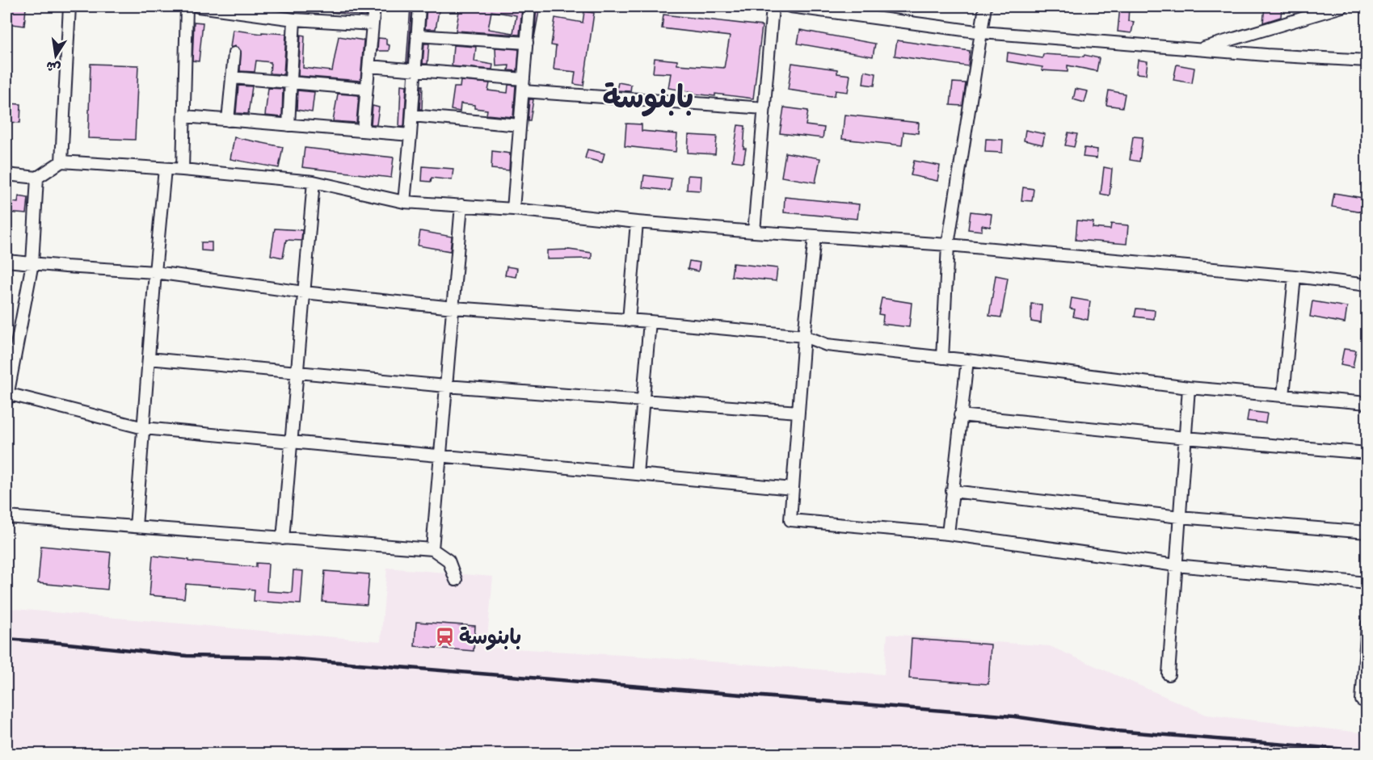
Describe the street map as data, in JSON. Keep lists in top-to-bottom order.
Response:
{
  "districts": ["بابنوسة"],
  "places": {
    "station": ["بابنوسة"]
  },
  "north": "bottom"
}
